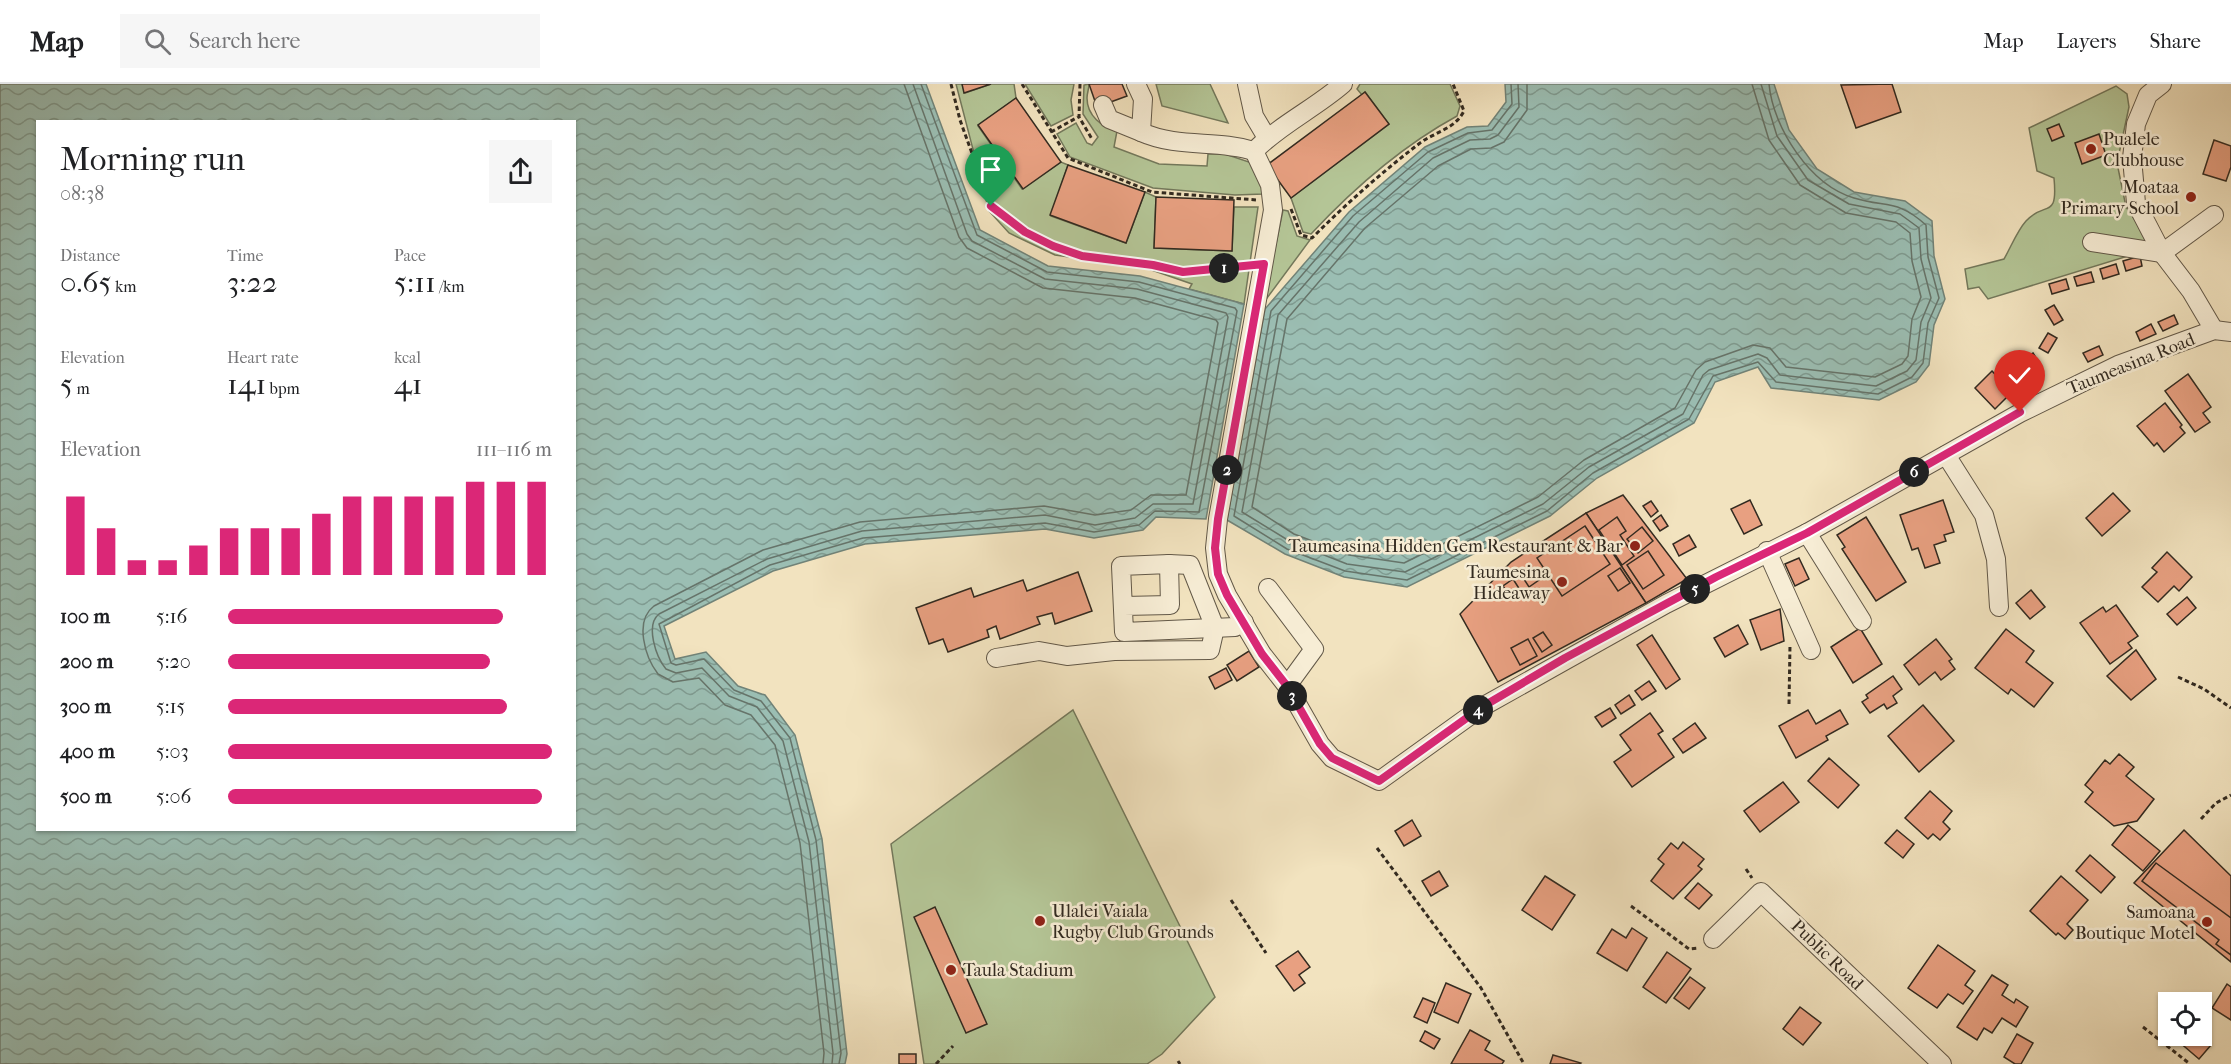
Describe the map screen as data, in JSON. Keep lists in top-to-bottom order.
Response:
{
  "streets": {
    "street": ["Taumeasina Road", "Public Road"]
  },
  "places": [
    "Pualele Clubhouse",
    "Moataa Primary School",
    "Taumeasina Hidden Gem Restaurant & Bar",
    "Taumesina Hideaway",
    "Ulalei Vaiala Rugby Club Grounds",
    "Samoana Boutique Motel",
    "Taula Stadium"
  ],
  "page": {
    "header": "Map",
    "search": "Search here",
    "nav": ["Map", "Layers", "Share"],
    "heading": ["Morning run", "08:38"],
    "stats": [
      ["Distance", "0.65 km"],
      ["Time", "3:22"],
      ["Pace", "5:11 /km"],
      ["Elevation", "5 m"],
      ["Heart rate", "141 bpm"],
      ["kcal", "41"]
    ],
    "pins": [
      "1",
      "2",
      "6",
      "5",
      "3",
      "4"
    ],
    "chart": ["Elevation", "111–116 m"],
    "list": [
      {
        "name": "100 m",
        "note": "5:16"
      },
      {
        "name": "200 m",
        "note": "5:20"
      },
      {
        "name": "300 m",
        "note": "5:15"
      },
      {
        "name": "400 m",
        "note": "5:03"
      },
      {
        "name": "500 m",
        "note": "5:06"
      }
    ]
  }
}
